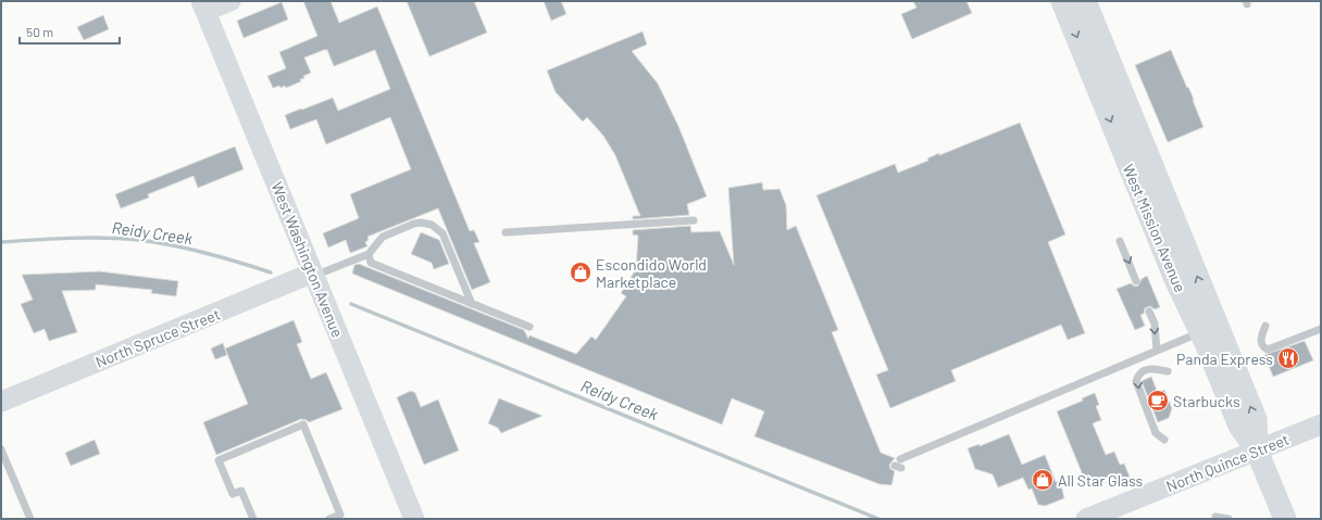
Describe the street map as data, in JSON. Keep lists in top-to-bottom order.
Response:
{
  "streets": {
    "main road": [
      "West Mission Avenue",
      "West Washington Avenue",
      "North Spruce Street",
      "North Quince Street"
    ]
  },
  "crossings": [
    ["West Mission Avenue", "North Quince Street"],
    ["West Washington Avenue", "North Spruce Street"]
  ],
  "water": ["Reidy Creek"],
  "places": {
    "shop": ["Escondido World Marketplace", "All Star Glass"],
    "restaurant": ["Panda Express"],
    "cafe": ["Starbucks"]
  },
  "scale_bar": "50 m"
}
